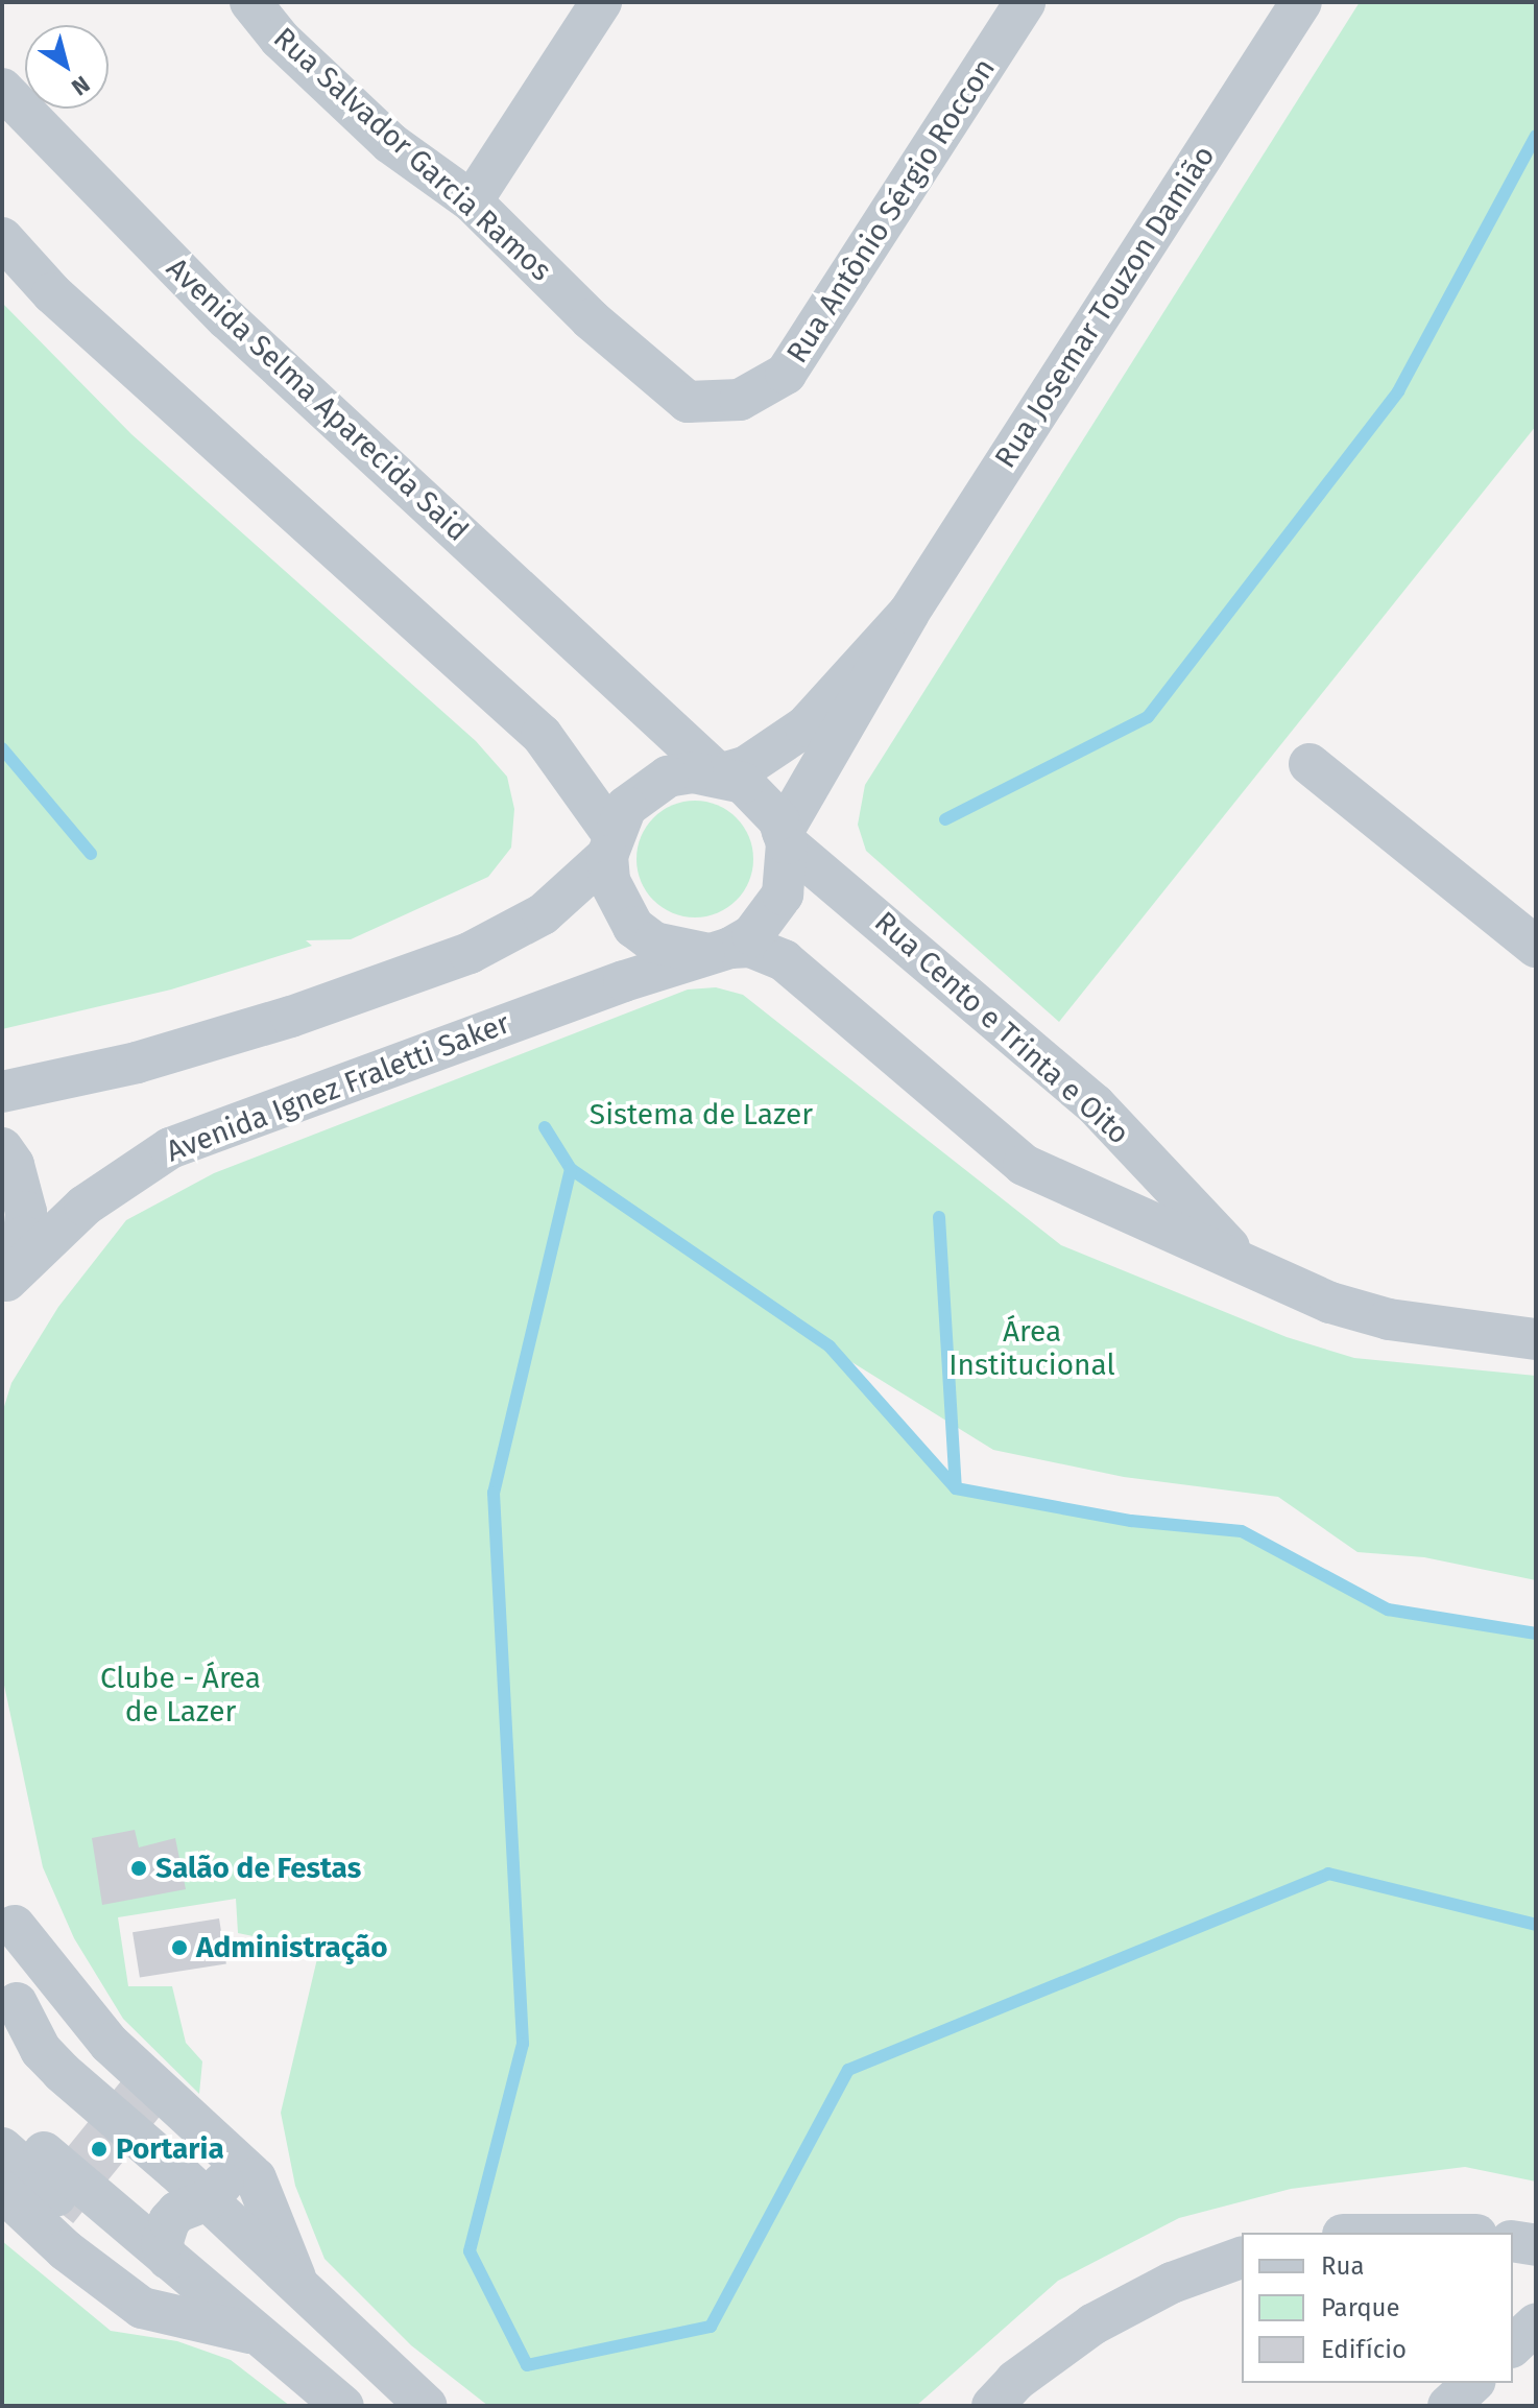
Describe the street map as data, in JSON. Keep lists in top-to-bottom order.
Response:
{
  "streets": {
    "street": [
      "Rua Salvador Garcia Ramos",
      "Rua Antônio Sérgio Roccon",
      "Rua Josemar Touzon Damião",
      "Avenida Selma Aparecida Said",
      "Rua Cento e Trinta e Oito",
      "Avenida Ignez Fraletti Saker"
    ]
  },
  "crossings": [
    ["Rua Salvador Garcia Ramos", "Rua Antônio Sérgio Roccon"],
    ["Rua Josemar Touzon Damião", "Avenida Selma Aparecida Said"],
    ["Rua Josemar Touzon Damião", "Rua Cento e Trinta e Oito"],
    ["Rua Josemar Touzon Damião", "Avenida Ignez Fraletti Saker"],
    ["Avenida Selma Aparecida Said", "Rua Cento e Trinta e Oito"],
    ["Avenida Selma Aparecida Said", "Avenida Ignez Fraletti Saker"],
    ["Rua Cento e Trinta e Oito", "Avenida Ignez Fraletti Saker"]
  ],
  "parks": ["Sistema de Lazer", "Área Institucional", "Clube - Área de Lazer"],
  "places": ["Salão de Festas", "Administração", "Portaria"],
  "legend": ["Rua", "Parque", "Edifício"],
  "north": "bottom right"
}
